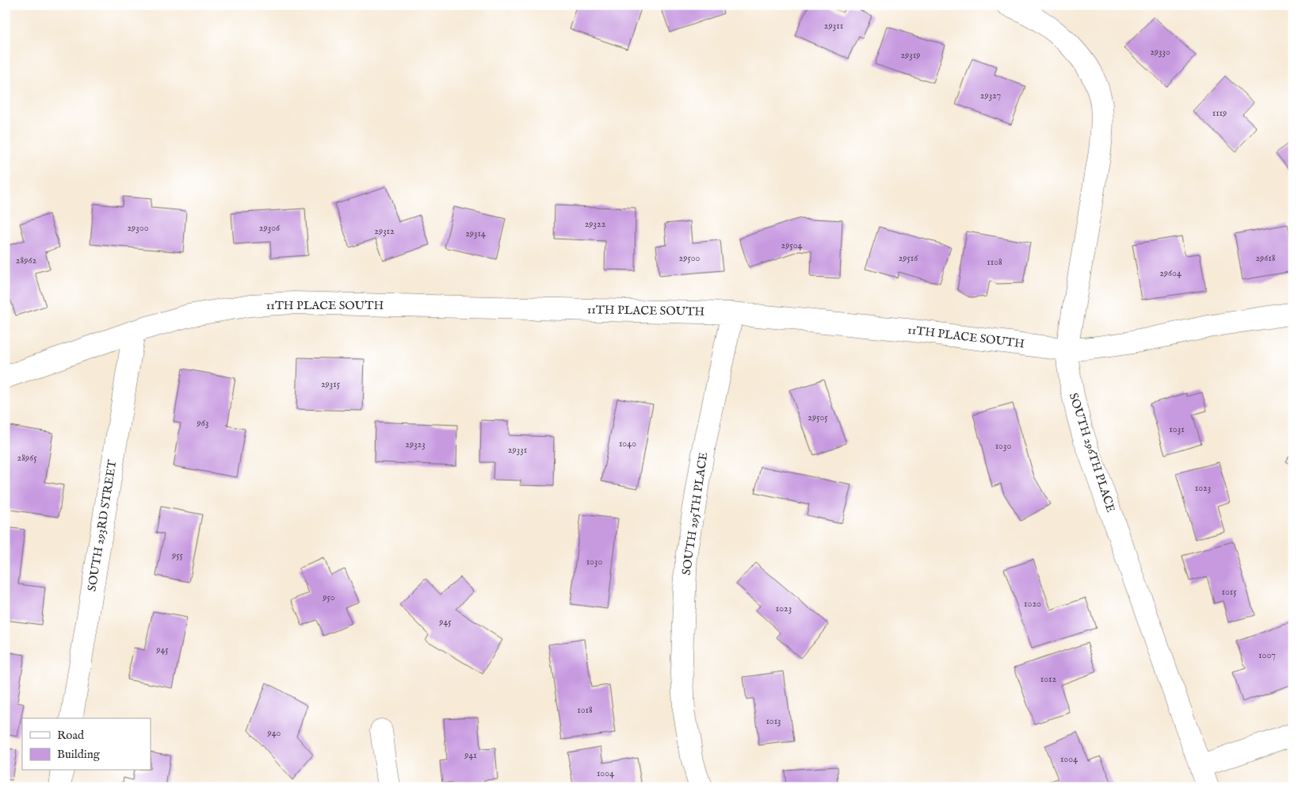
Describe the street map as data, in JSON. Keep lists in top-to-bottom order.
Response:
{
  "streets": {
    "street": [
      "11TH PLACE SOUTH",
      "SOUTH 296TH PLACE",
      "SOUTH 295TH PLACE",
      "SOUTH 293RD STREET"
    ]
  },
  "crossings": [
    ["11TH PLACE SOUTH", "SOUTH 296TH PLACE"],
    ["11TH PLACE SOUTH", "SOUTH 295TH PLACE"],
    ["11TH PLACE SOUTH", "SOUTH 293RD STREET"]
  ],
  "house_numbers": [
    "29311",
    "29330",
    "29319",
    "29327",
    "1119",
    "29322",
    "29300",
    "29306",
    "29312",
    "29314",
    "29504",
    "29500",
    "29516",
    "29618",
    "28962",
    "1108",
    "29604",
    "29315",
    "29505",
    "963",
    "1031",
    "1040",
    "29323",
    "1030",
    "29331",
    "28965",
    "1023",
    "955",
    "1030",
    "1015",
    "950",
    "1020",
    "1023",
    "945",
    "945",
    "1007",
    "1012",
    "1018",
    "1013",
    "940",
    "941",
    "1004",
    "1004"
  ],
  "legend": ["Road", "Building"]
}
